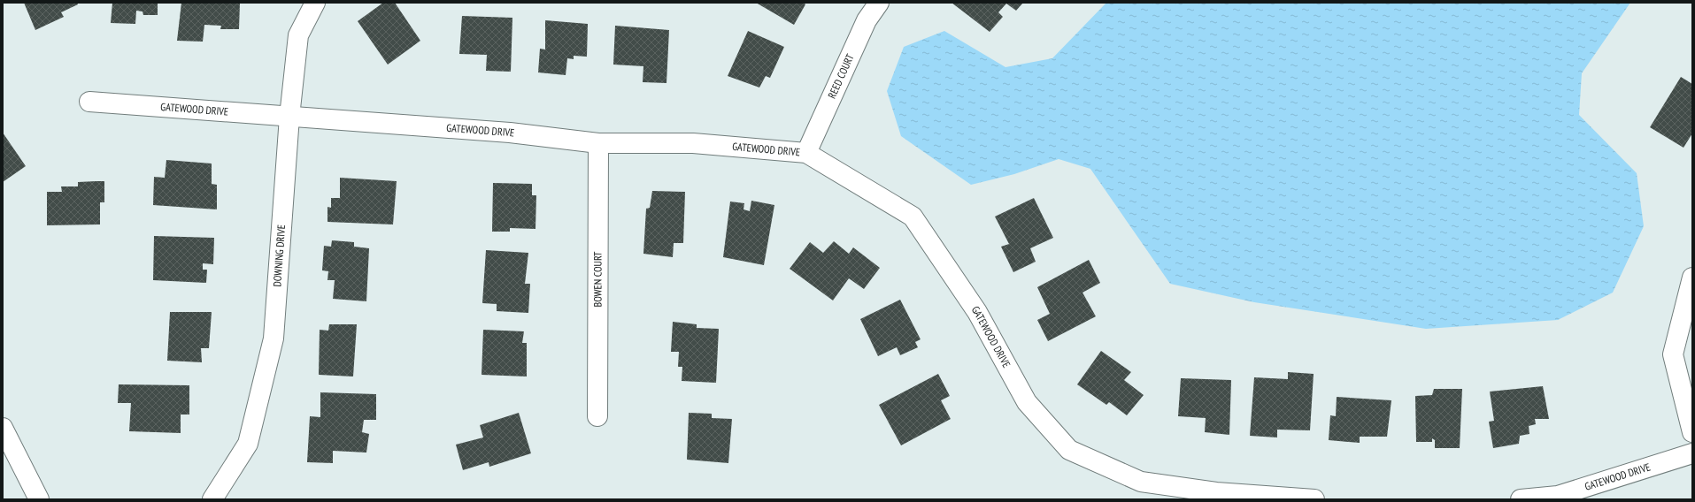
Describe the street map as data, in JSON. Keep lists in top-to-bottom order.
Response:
{
  "streets": {
    "street": [
      "REED COURT",
      "GATEWOOD DRIVE",
      "DOWNING DRIVE",
      "BOWEN COURT"
    ]
  },
  "crossings": [
    ["REED COURT", "GATEWOOD DRIVE"],
    ["GATEWOOD DRIVE", "DOWNING DRIVE"],
    ["GATEWOOD DRIVE", "BOWEN COURT"]
  ]
}
